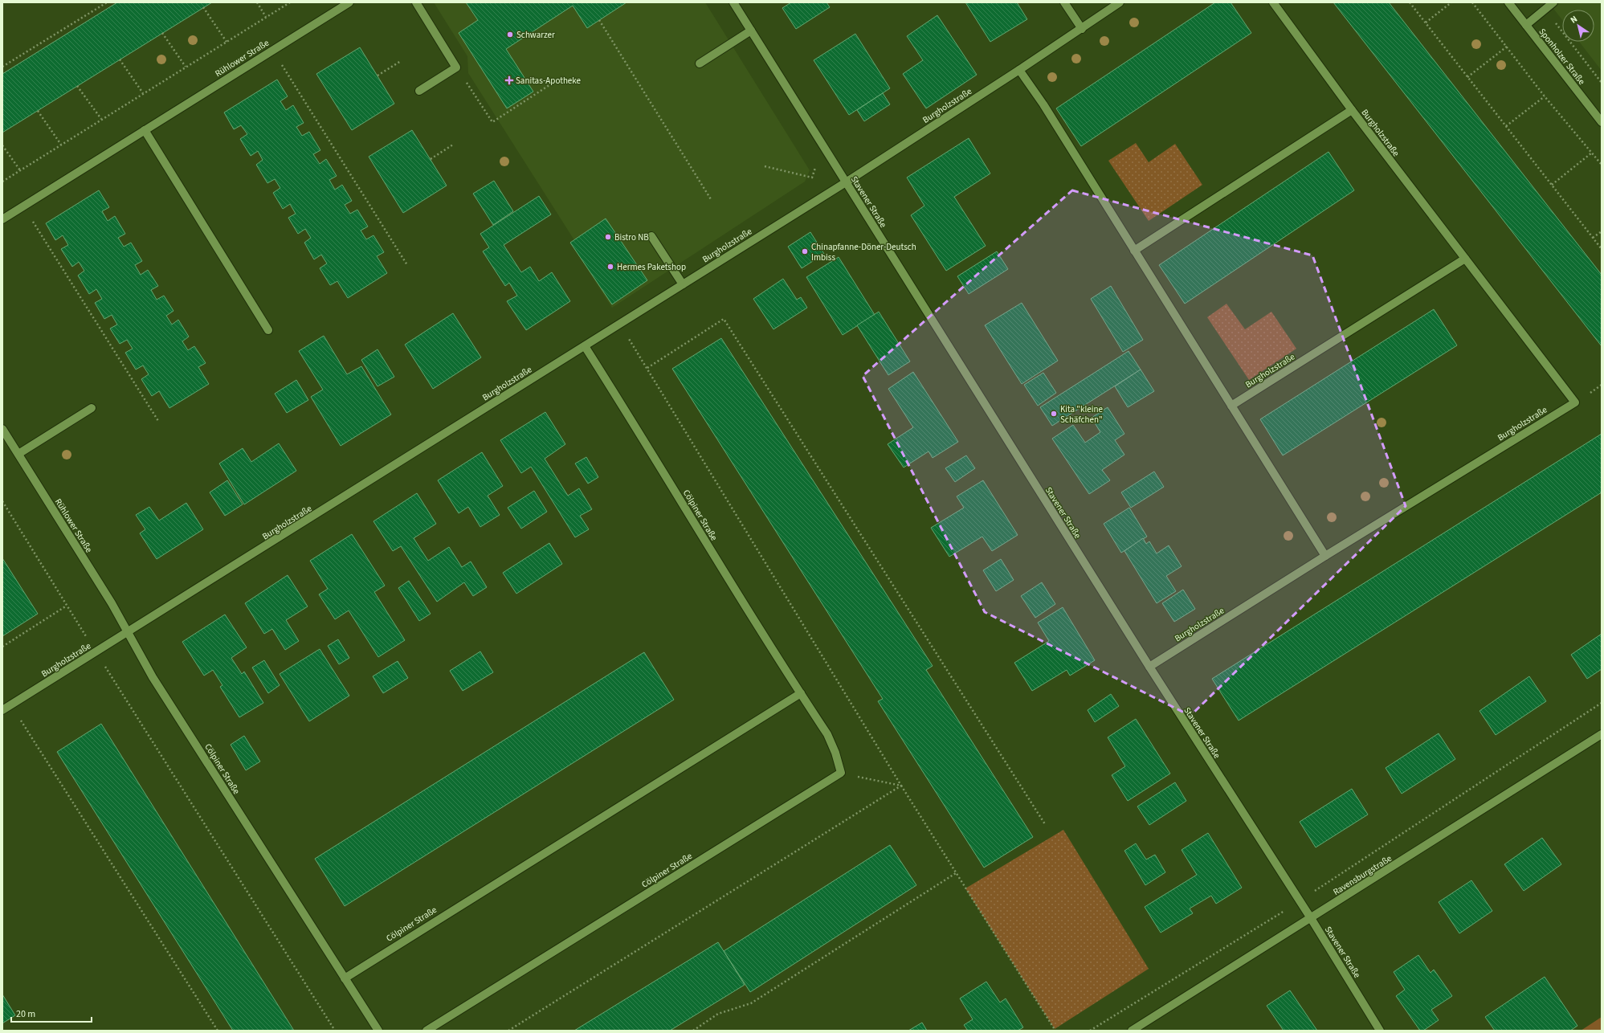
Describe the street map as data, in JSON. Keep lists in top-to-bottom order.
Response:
{
  "streets": {
    "street": [
      "Sponholzer Straße",
      "Rühlower Straße",
      "Burgholzstraße",
      "Stavener Straße",
      "Cölpiner Straße",
      "Ravensburgstraße"
    ]
  },
  "crossings": [
    ["Rühlower Straße", "Burgholzstraße"],
    ["Rühlower Straße", "Cölpiner Straße"],
    ["Burgholzstraße", "Stavener Straße"],
    ["Burgholzstraße", "Cölpiner Straße"],
    ["Stavener Straße", "Ravensburgstraße"]
  ],
  "places": {
    "other": [
      "Schwarzer",
      "Bistro NB",
      "Chinapfanne-Döner-Deutsch Imbiss",
      "Hermes Paketshop",
      "Kita \"kleine Schäfchen\""
    ],
    "health": ["Sanitas-Apotheke"]
  },
  "scale_bar": "20 m",
  "north": "top left"
}
